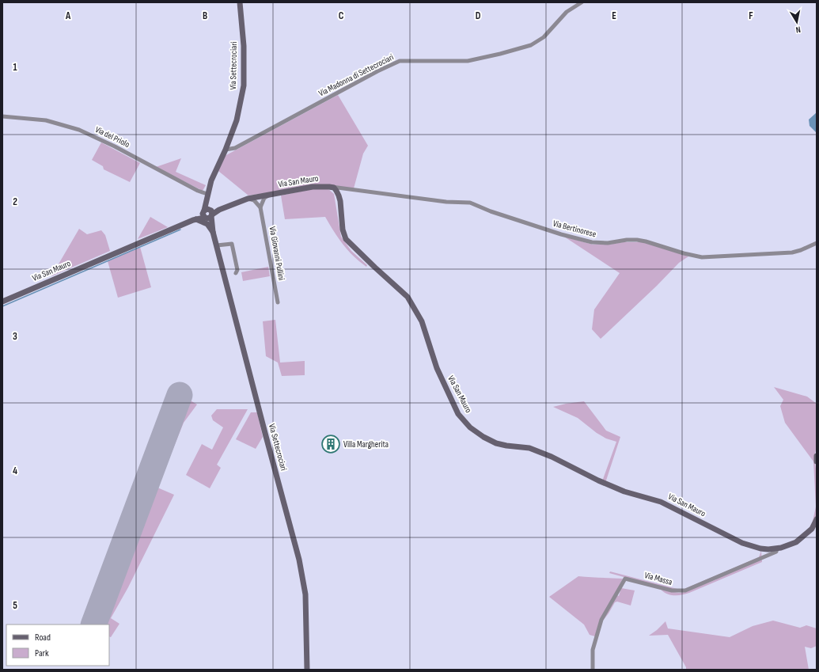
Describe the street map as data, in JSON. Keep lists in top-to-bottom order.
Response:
{
  "streets": {
    "main road": ["Via Settecrociari", "Via San Mauro"],
    "street": [
      "Via Madonna di Settecrociari",
      "Via del Priolo",
      "Via Bertinorese",
      "Via Giovanni Pullini",
      "Via Massa"
    ]
  },
  "crossings": [
    ["Via Settecrociari", "Via Madonna di Settecrociari"],
    ["Via Settecrociari", "Via del Priolo"],
    ["Via Settecrociari", "Via San Mauro"],
    ["Via San Mauro", "Via Bertinorese"],
    ["Via San Mauro", "Via Giovanni Pullini"],
    ["Via San Mauro", "Via Massa"]
  ],
  "places": {
    "building": ["Villa Margherita"]
  },
  "legend": ["Road", "Park"],
  "north": "bottom",
  "grid": {
    "columns": [
      "A",
      "B",
      "C",
      "D",
      "E",
      "F"
    ],
    "rows": [
      "1",
      "2",
      "3",
      "4",
      "5"
    ]
  }
}
